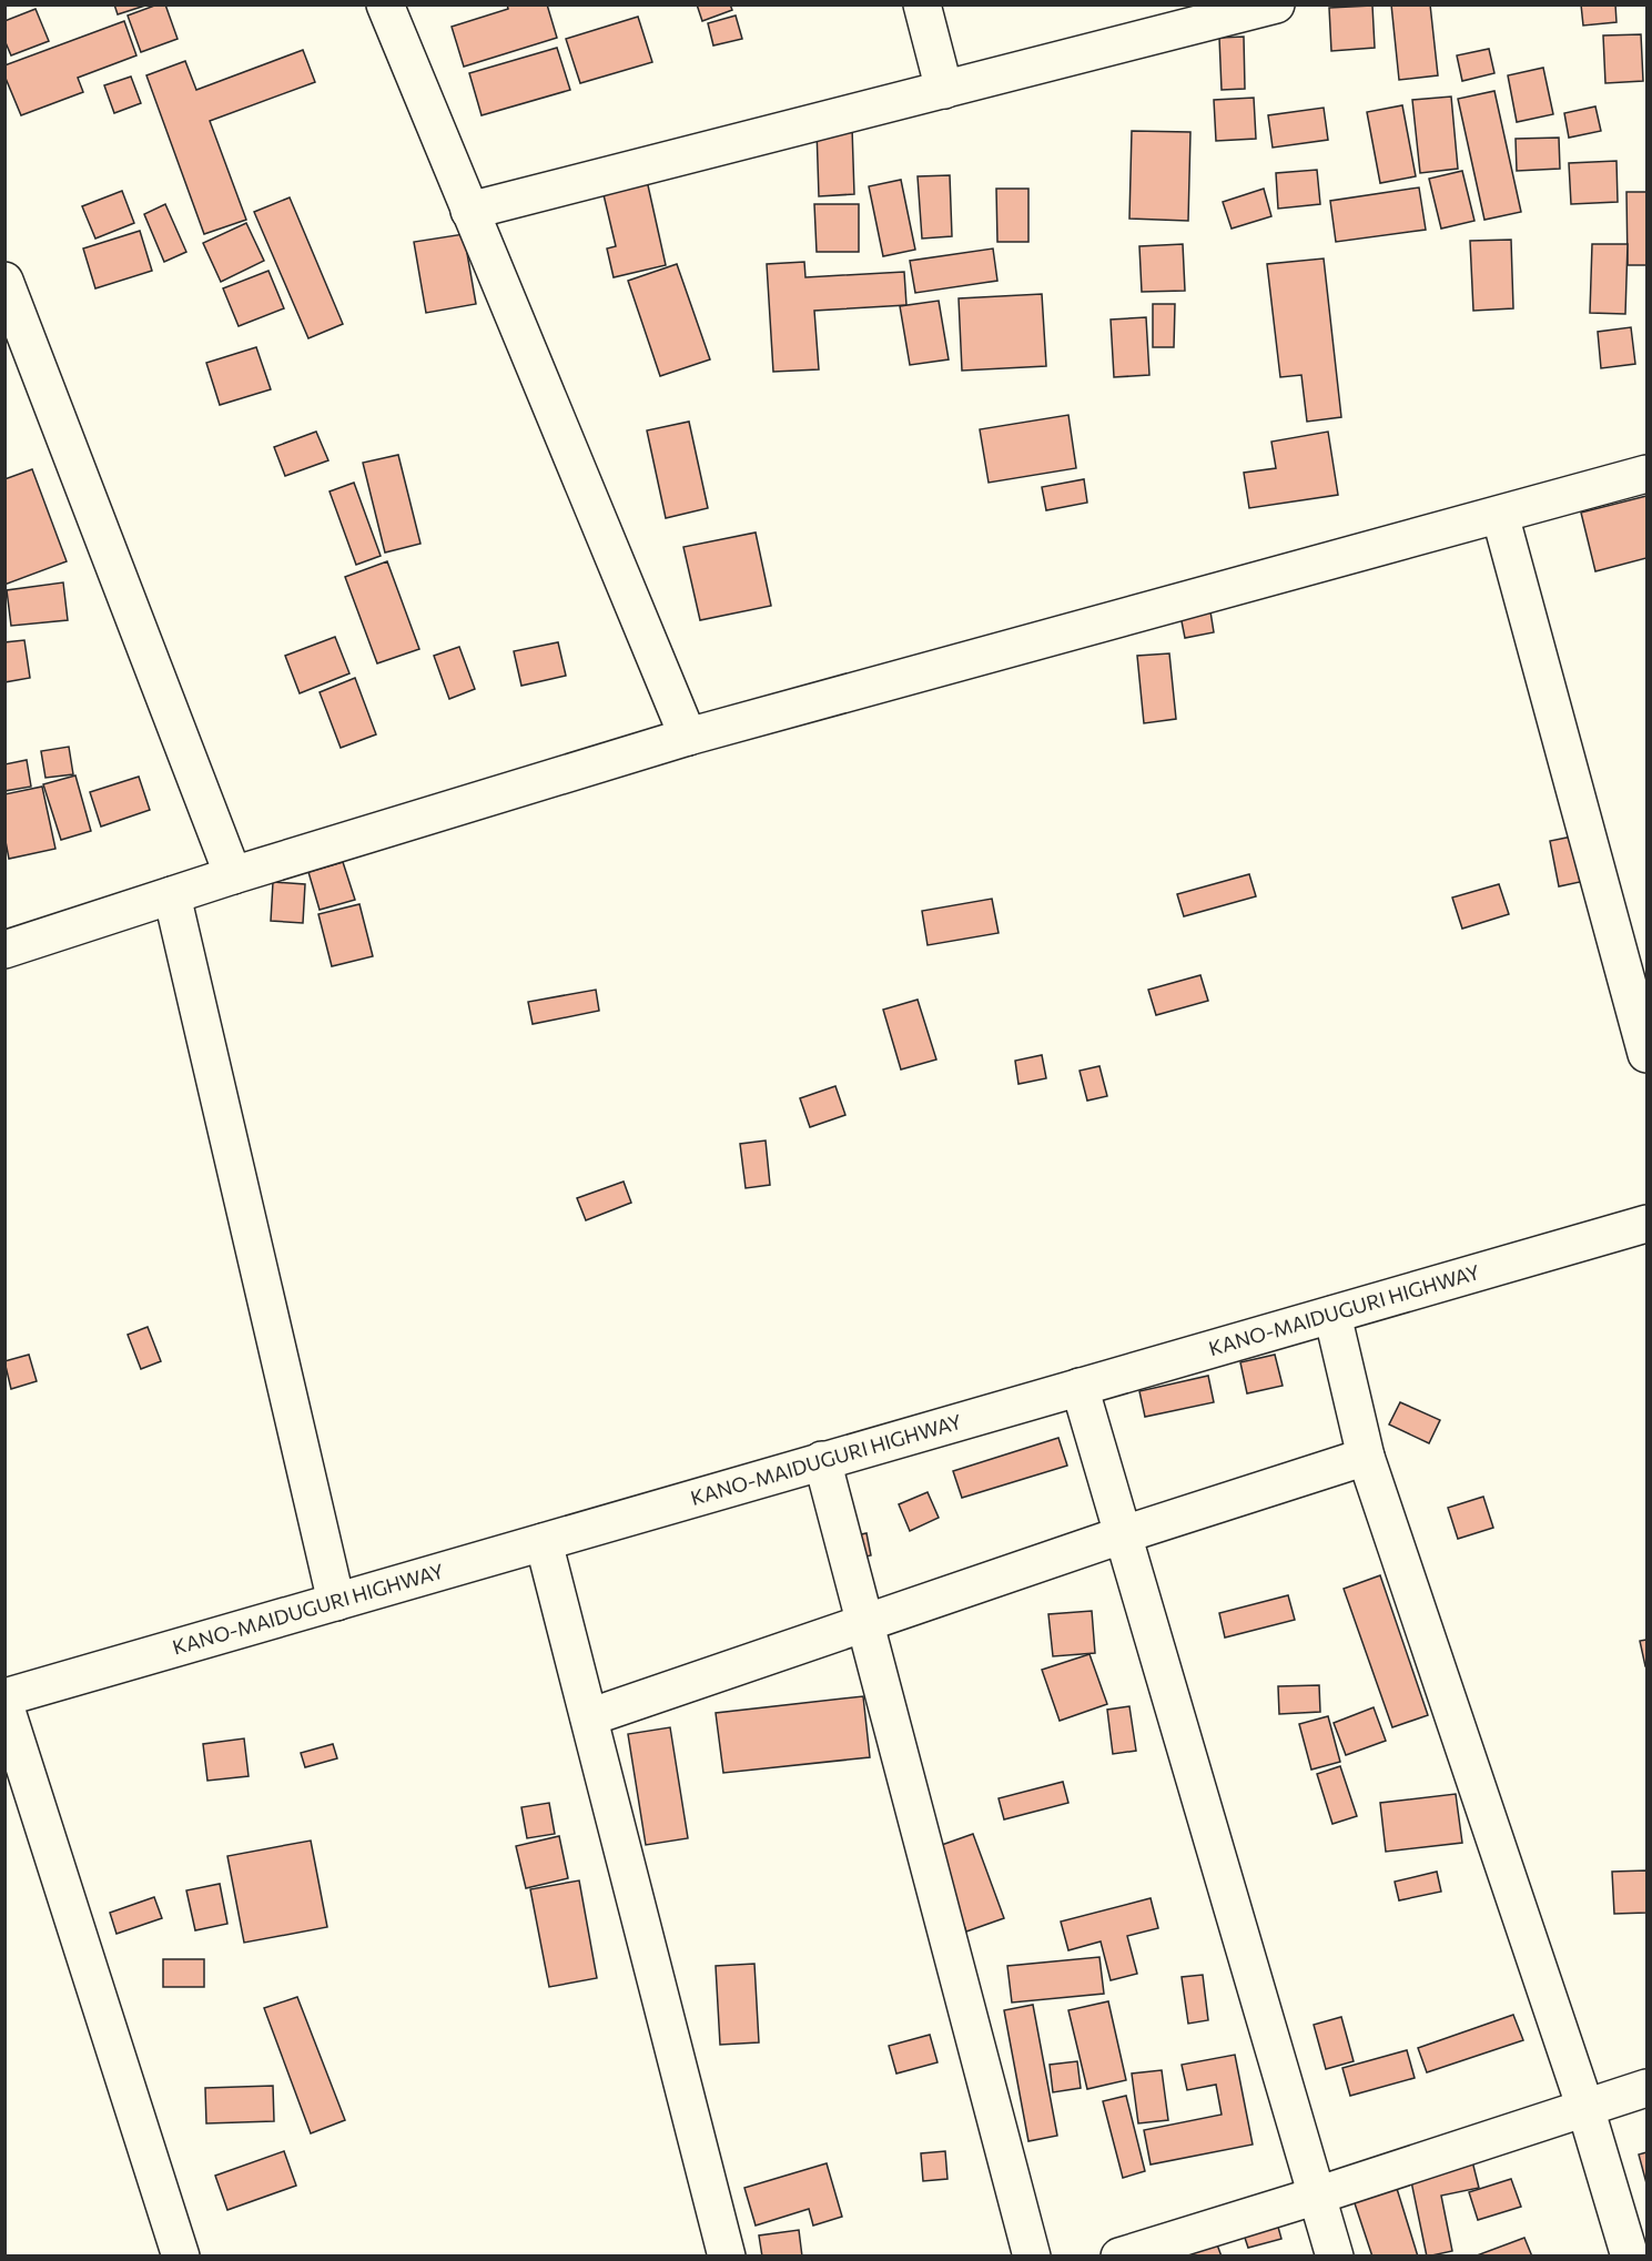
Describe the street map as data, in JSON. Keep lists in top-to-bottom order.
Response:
{
  "streets": {
    "main road": ["KANO-MAIDUGURI HIGHWAY"]
  }
}
